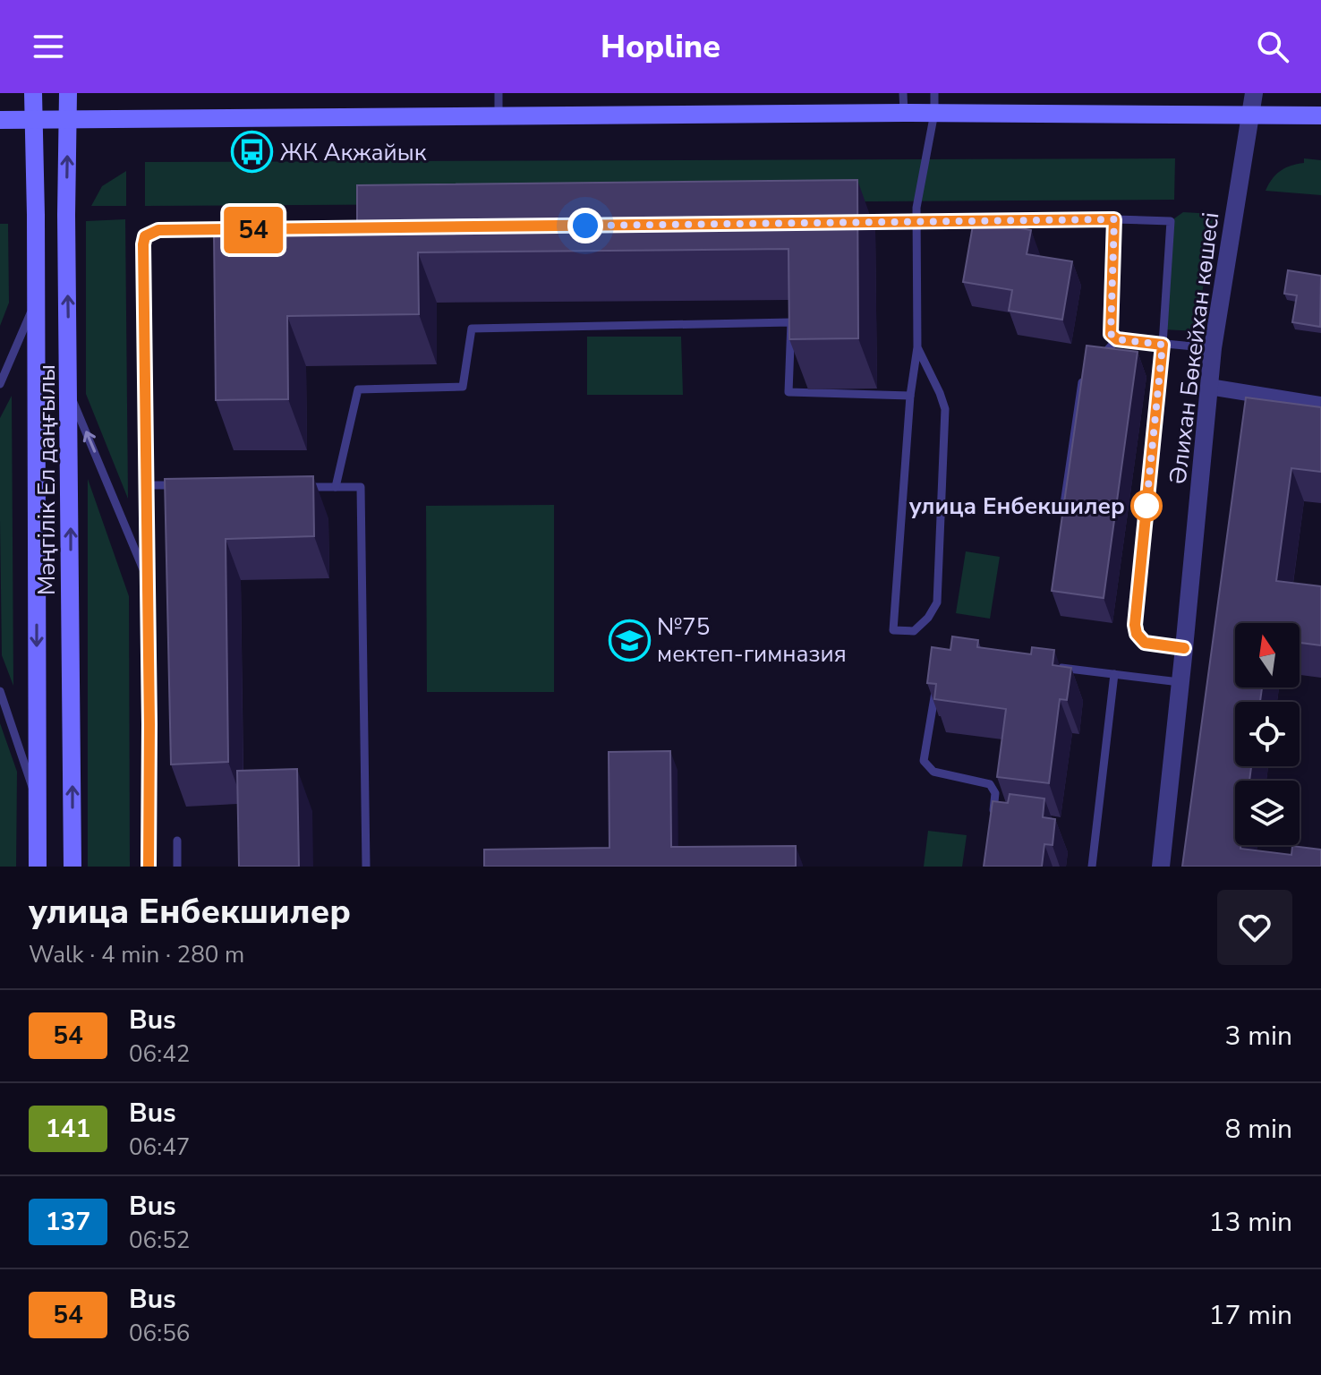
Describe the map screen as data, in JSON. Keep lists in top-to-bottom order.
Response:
{
  "streets": {
    "main road": ["Мәңгілік Ел даңғылы"],
    "street": ["Әлихан Бөкейхан көшесі"]
  },
  "places": {
    "bus stop": ["ЖК Акжайык"],
    "other": ["улица Енбекшилер"],
    "school or university": ["№75 мектеп-гимназия"]
  },
  "lines": ["bus line 54"],
  "north": "top",
  "page": {
    "header": "Hopline",
    "on_map": "54",
    "heading": ["улица Енбекшилер", "Walk · 4 min · 280 m"],
    "list": [
      {
        "mark": "54",
        "name": "Bus",
        "note": "06:42",
        "value": "3 min"
      },
      {
        "mark": "141",
        "name": "Bus",
        "note": "06:47",
        "value": "8 min"
      },
      {
        "mark": "137",
        "name": "Bus",
        "note": "06:52",
        "value": "13 min"
      },
      {
        "mark": "54",
        "name": "Bus",
        "note": "06:56",
        "value": "17 min"
      }
    ]
  }
}
